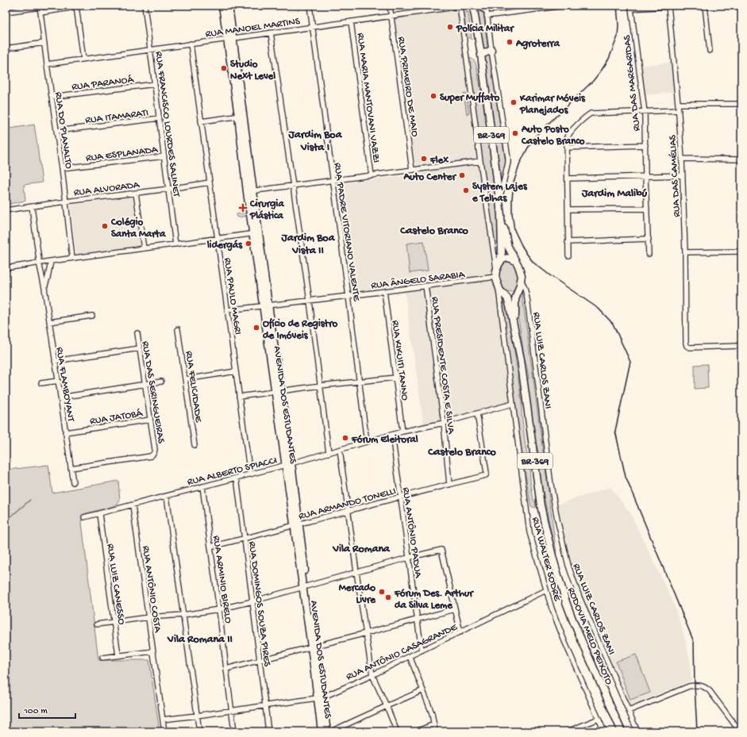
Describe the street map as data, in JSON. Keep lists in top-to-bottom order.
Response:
{
  "streets": {
    "main road": ["BR-369", "AVENIDA DOS ESTUDANTES", "RODOVIA MELO PEIXOTO"],
    "street": [
      "RUA MANOEL MARTINS",
      "RUA PARANOÁ",
      "RUA DAS MARGARIDAS",
      "RUA PRIMEIRO DE MAIO",
      "RUA MARIA MANTOVANI VAZZI",
      "RUA ITAMARATI",
      "RUA FRANCISCO LOURDES SALINET",
      "RUA DO PLANALTO",
      "RUA ESPLANADA",
      "RUA DAS CAMÉLIAS",
      "RUA ALVORADA",
      "RUA PADRE VITORIANO VALENTE",
      "RUA ÂNGELO SARABIA",
      "RUA PAULO MAGRI",
      "RUA KIKUITI TANNO",
      "RUA LUIZ CARLOS ZANI",
      "RUA PRESIDENTE COSTA E SILVA",
      "RUA FLAMBOYANT",
      "RUA FELICIDADE",
      "RUA DAS SERINGUEIRAS",
      "RUA JATOBÁ",
      "RUA ALBERTO SPIACCI",
      "RUA ARMANDO TONELLI",
      "RUA ANTÔNIO PADUA",
      "RUA WALTER SODRÉ",
      "RUA ARMINIO BIRELO",
      "RUA LUIZ CANESSO",
      "RUA ANTÔNIO COSTA",
      "RUA DOMINGOS SOUZA PIRES",
      "RUA ANTÔNIO CASAGRANDE"
    ]
  },
  "crossings": [
    ["RUA MANOEL MARTINS", "RUA PRIMEIRO DE MAIO"],
    ["RUA MANOEL MARTINS", "RUA MARIA MANTOVANI VAZZI"],
    ["RUA MANOEL MARTINS", "RUA FRANCISCO LOURDES SALINET"],
    ["RUA MANOEL MARTINS", "RUA DO PLANALTO"],
    ["RUA MANOEL MARTINS", "RUA PADRE VITORIANO VALENTE"],
    ["RUA MANOEL MARTINS", "RUA PAULO MAGRI"],
    ["RUA MANOEL MARTINS", "AVENIDA DOS ESTUDANTES"],
    ["RUA PARANOÁ", "RUA FRANCISCO LOURDES SALINET"],
    ["RUA PARANOÁ", "RUA DO PLANALTO"],
    ["RUA ITAMARATI", "RUA FRANCISCO LOURDES SALINET"],
    ["RUA ITAMARATI", "RUA DO PLANALTO"],
    ["RUA FRANCISCO LOURDES SALINET", "RUA ESPLANADA"],
    ["RUA FRANCISCO LOURDES SALINET", "RUA ALVORADA"],
    ["RUA DO PLANALTO", "RUA ESPLANADA"],
    ["RUA DO PLANALTO", "RUA ALVORADA"],
    ["BR-369", "RUA ÂNGELO SARABIA"],
    ["BR-369", "RUA LUIZ CARLOS ZANI"],
    ["BR-369", "RUA WALTER SODRÉ"],
    ["BR-369", "RODOVIA MELO PEIXOTO"],
    ["RUA ALVORADA", "RUA PAULO MAGRI"],
    ["RUA ALVORADA", "RUA FLAMBOYANT"],
    ["RUA PADRE VITORIANO VALENTE", "RUA ÂNGELO SARABIA"],
    ["RUA PADRE VITORIANO VALENTE", "RUA ALBERTO SPIACCI"],
    ["RUA ÂNGELO SARABIA", "RUA PAULO MAGRI"],
    ["RUA ÂNGELO SARABIA", "RUA KIKUITI TANNO"],
    ["RUA ÂNGELO SARABIA", "RUA LUIZ CARLOS ZANI"],
    ["RUA ÂNGELO SARABIA", "RUA PRESIDENTE COSTA E SILVA"],
    ["RUA ÂNGELO SARABIA", "AVENIDA DOS ESTUDANTES"],
    ["RUA ÂNGELO SARABIA", "RUA WALTER SODRÉ"],
    ["RUA ÂNGELO SARABIA", "RODOVIA MELO PEIXOTO"],
    ["RUA PAULO MAGRI", "RUA ALBERTO SPIACCI"],
    ["RUA KIKUITI TANNO", "RUA ALBERTO SPIACCI"],
    ["RUA LUIZ CARLOS ZANI", "RUA WALTER SODRÉ"],
    ["RUA LUIZ CARLOS ZANI", "RODOVIA MELO PEIXOTO"],
    ["RUA PRESIDENTE COSTA E SILVA", "RUA ALBERTO SPIACCI"],
    ["RUA PRESIDENTE COSTA E SILVA", "RUA ARMANDO TONELLI"],
    ["RUA FLAMBOYANT", "RUA DAS SERINGUEIRAS"],
    ["RUA FLAMBOYANT", "RUA JATOBÁ"],
    ["RUA DAS SERINGUEIRAS", "RUA JATOBÁ"],
    ["AVENIDA DOS ESTUDANTES", "RUA ALBERTO SPIACCI"],
    ["AVENIDA DOS ESTUDANTES", "RUA ARMANDO TONELLI"],
    ["AVENIDA DOS ESTUDANTES", "RUA ANTÔNIO CASAGRANDE"],
    ["RUA ALBERTO SPIACCI", "RUA ARMANDO TONELLI"],
    ["RUA ALBERTO SPIACCI", "RUA ANTÔNIO PADUA"],
    ["RUA ALBERTO SPIACCI", "RUA WALTER SODRÉ"],
    ["RUA ALBERTO SPIACCI", "RUA ARMINIO BIRELO"],
    ["RUA ALBERTO SPIACCI", "RUA LUIZ CANESSO"],
    ["RUA ALBERTO SPIACCI", "RUA ANTÔNIO COSTA"],
    ["RUA ALBERTO SPIACCI", "RUA DOMINGOS SOUZA PIRES"],
    ["RUA ARMANDO TONELLI", "RUA ANTÔNIO PADUA"],
    ["RUA ARMANDO TONELLI", "RUA ARMINIO BIRELO"],
    ["RUA ARMANDO TONELLI", "RUA DOMINGOS SOUZA PIRES"],
    ["RUA ANTÔNIO PADUA", "RUA ANTÔNIO CASAGRANDE"],
    ["RUA WALTER SODRÉ", "RODOVIA MELO PEIXOTO"],
    ["RUA WALTER SODRÉ", "RUA ANTÔNIO CASAGRANDE"],
    ["RUA ARMINIO BIRELO", "RUA ANTÔNIO CASAGRANDE"],
    ["RUA ANTÔNIO COSTA", "RUA ANTÔNIO CASAGRANDE"],
    ["RUA DOMINGOS SOUZA PIRES", "RUA ANTÔNIO CASAGRANDE"]
  ],
  "districts": [
    "Jardim Boa Vista I",
    "Jardim Malibú",
    "Castelo Branco",
    "Jardim Boa Vista II",
    "Castelo Branco",
    "Vila Romana",
    "Vila Romana II"
  ],
  "places": {
    "other": [
      "Polícia Militar",
      "Agroterra",
      "Studio Next Level",
      "Super Muffato",
      "Karimar Móveis Planejados",
      "Auto Posto Castelo Branco",
      "Flex",
      "Auto Center",
      "System Lajes e Telhas",
      "Colégio Santa Marta",
      "lidergás",
      "Ofício de Registro de Imóveis",
      "Fórum Eleitoral",
      "Mercado Livre",
      "Fórum Des. Arthur da Silva Leme"
    ],
    "health": ["Cirurgia Plástica"]
  },
  "scale_bar": "100 m"
}
